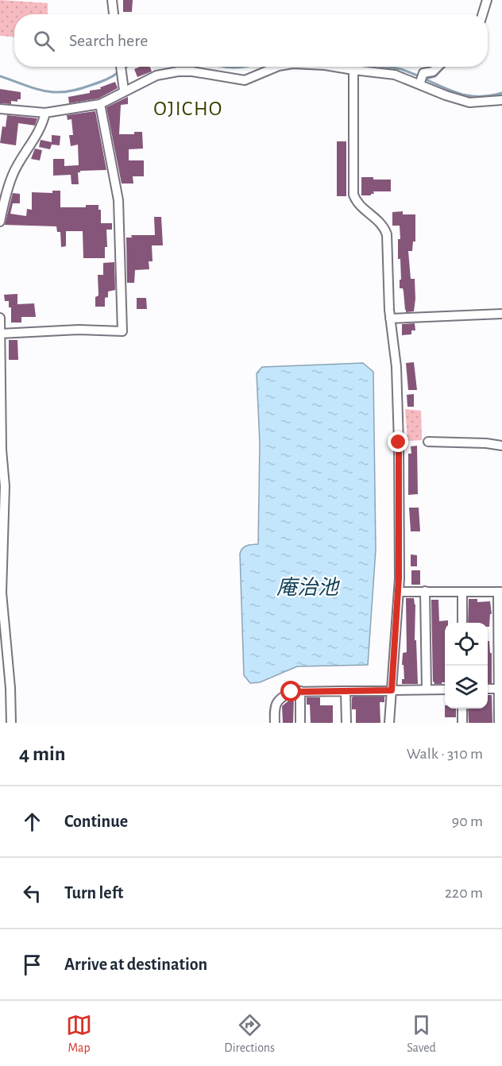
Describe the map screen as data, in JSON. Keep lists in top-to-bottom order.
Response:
{
  "districts": ["OJICHO"],
  "water": ["庵治池"],
  "page": {
    "search": "Search here",
    "heading": ["4 min", "Walk · 310 m"],
    "list": [
      ["Continue", "90 m"],
      ["Turn left", "220 m"],
      "Arrive at destination"
    ],
    "nav": ["Map", "Directions", "Saved"]
  }
}
